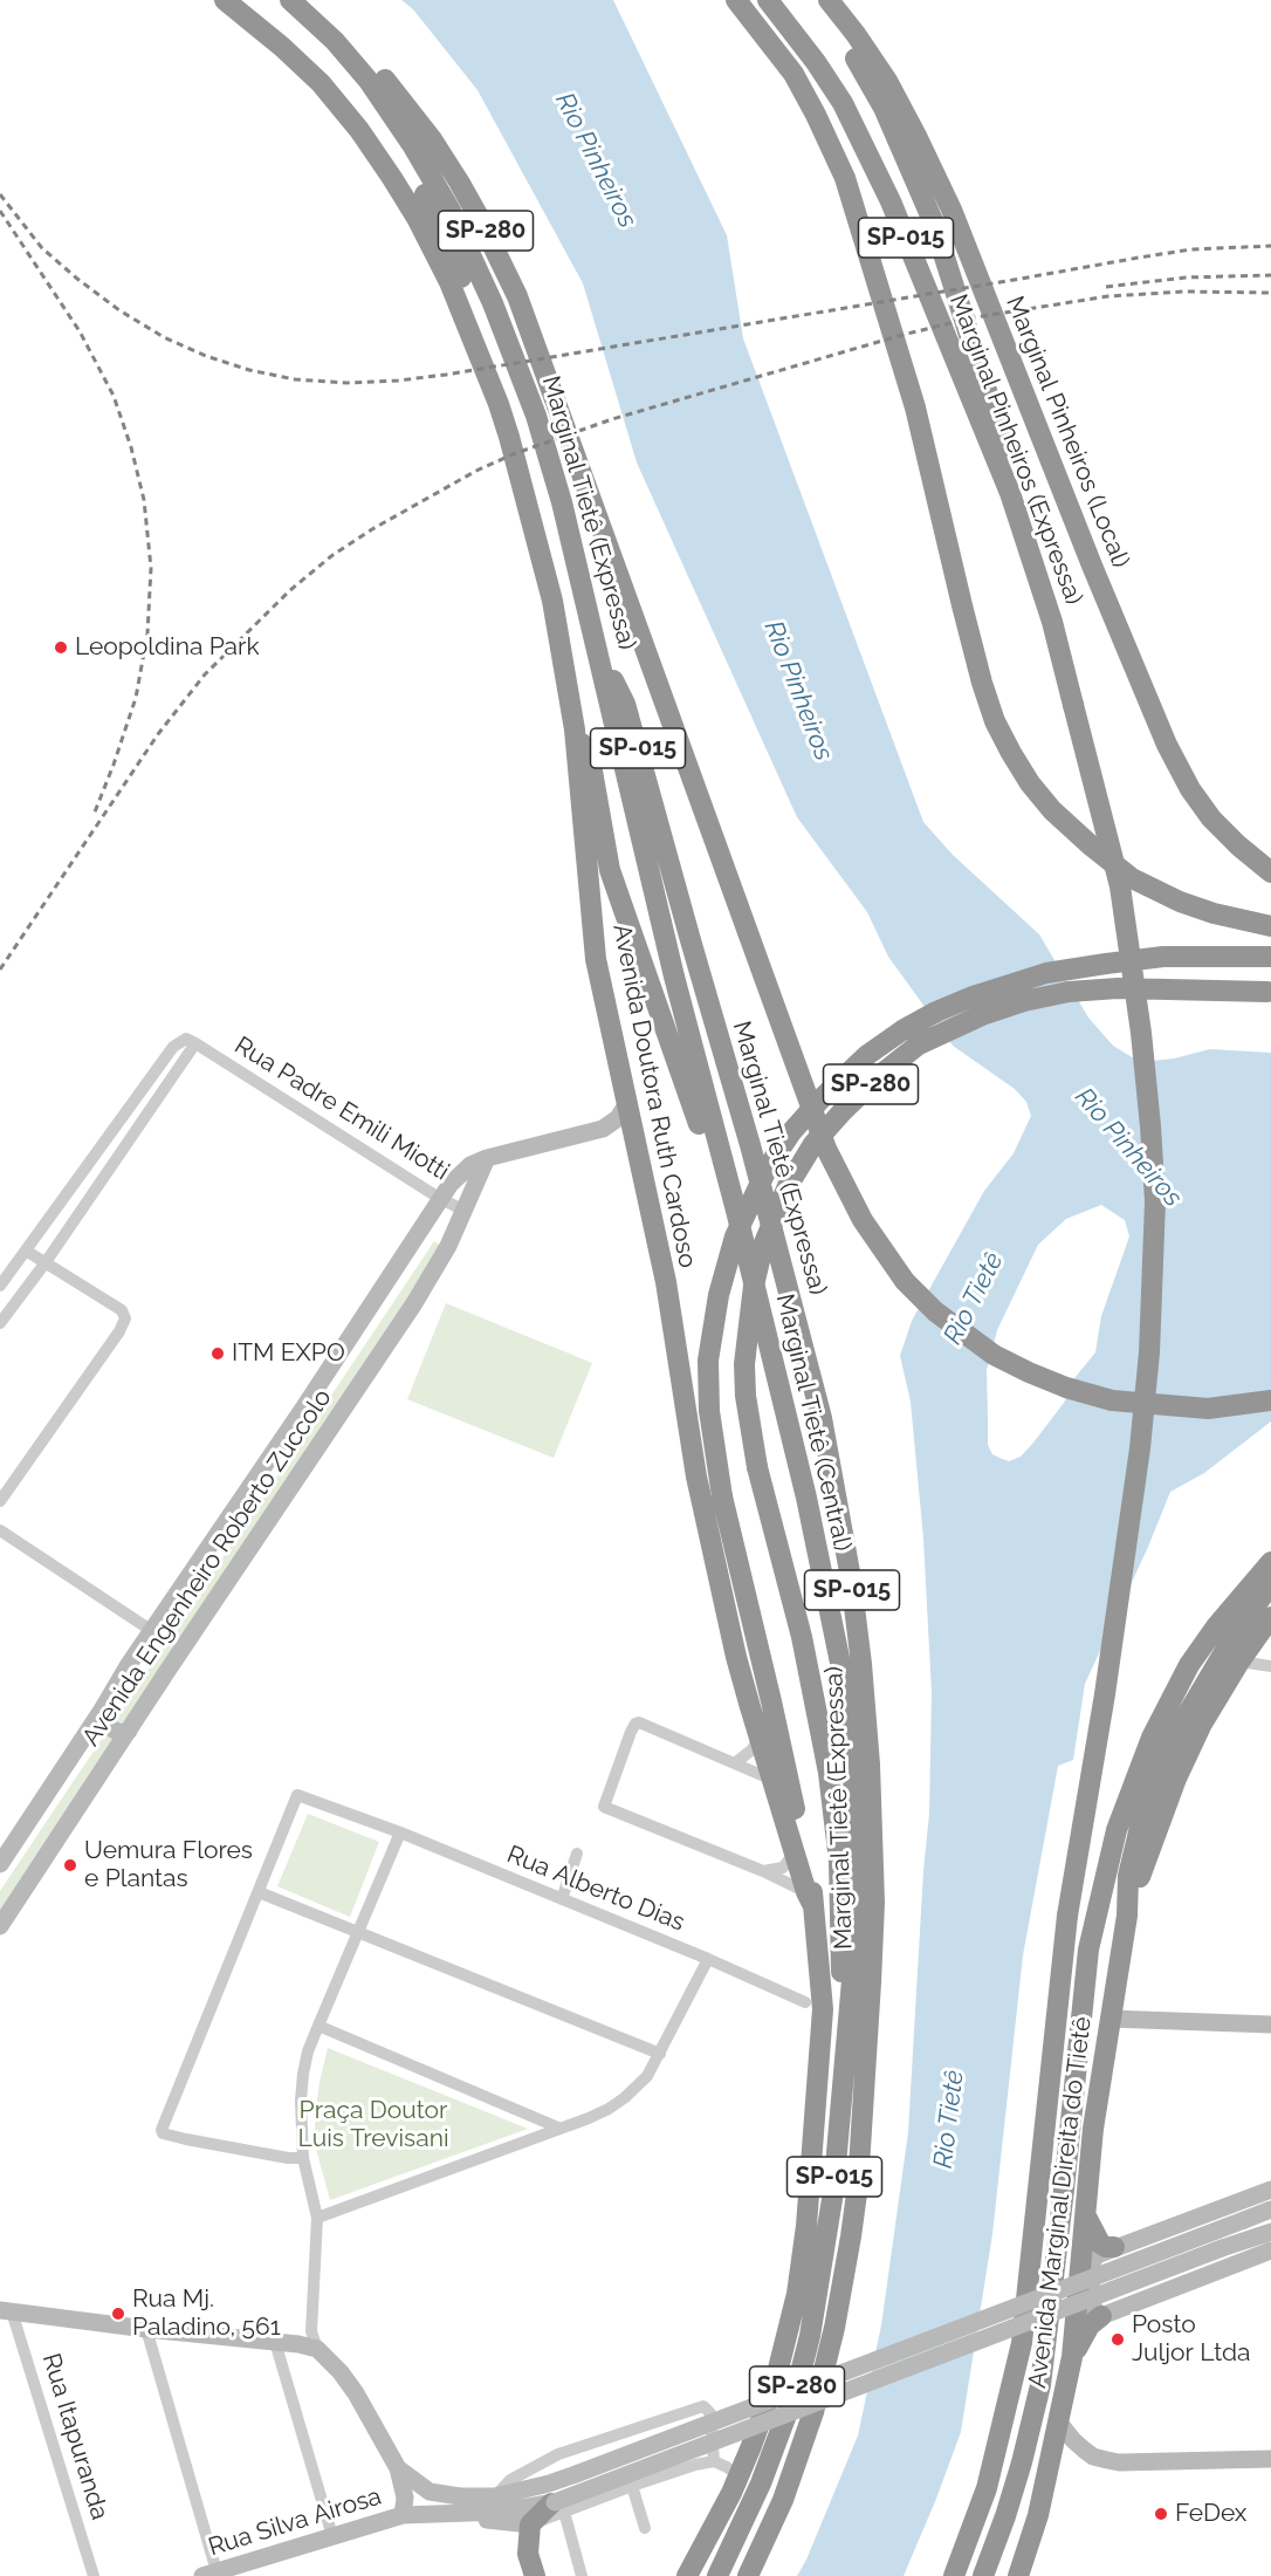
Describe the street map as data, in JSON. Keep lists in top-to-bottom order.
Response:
{
  "streets": {
    "highway": [
      "SP-280",
      "SP-015",
      "Marginal Pinheiros (Local)",
      "Marginal Pinheiros (Expressa)",
      "Marginal Tietê (Expressa)",
      "Avenida Doutora Ruth Cardoso",
      "Marginal Tietê (Central)",
      "Avenida Marginal Direita do Tietê"
    ],
    "street": [
      "Rua Padre Emili Miotti",
      "Avenida Engenheiro Roberto Zuccolo",
      "Rua Alberto Dias",
      "Rua Itapuranda",
      "Rua Silva Airosa"
    ]
  },
  "crossings": [
    ["SP-280", "SP-015"],
    ["SP-280", "Marginal Tietê (Expressa)"],
    ["SP-280", "Marginal Tietê (Central)"],
    ["SP-015", "Marginal Tietê (Expressa)"],
    ["SP-015", "Marginal Tietê (Central)"],
    ["Marginal Tietê (Expressa)", "Marginal Tietê (Central)"],
    ["Avenida Doutora Ruth Cardoso", "Avenida Engenheiro Roberto Zuccolo"],
    ["Rua Padre Emili Miotti", "Avenida Engenheiro Roberto Zuccolo"]
  ],
  "water": ["Rio Pinheiros", "Rio Tietê"],
  "parks": ["Praça Doutor Luis Trevisani"],
  "places": [
    "Leopoldina Park",
    "ITM EXPO",
    "Uemura Flores e Plantas",
    "Rua Mj. Paladino, 561",
    "Posto Juljor Ltda",
    "FeDex"
  ]
}
